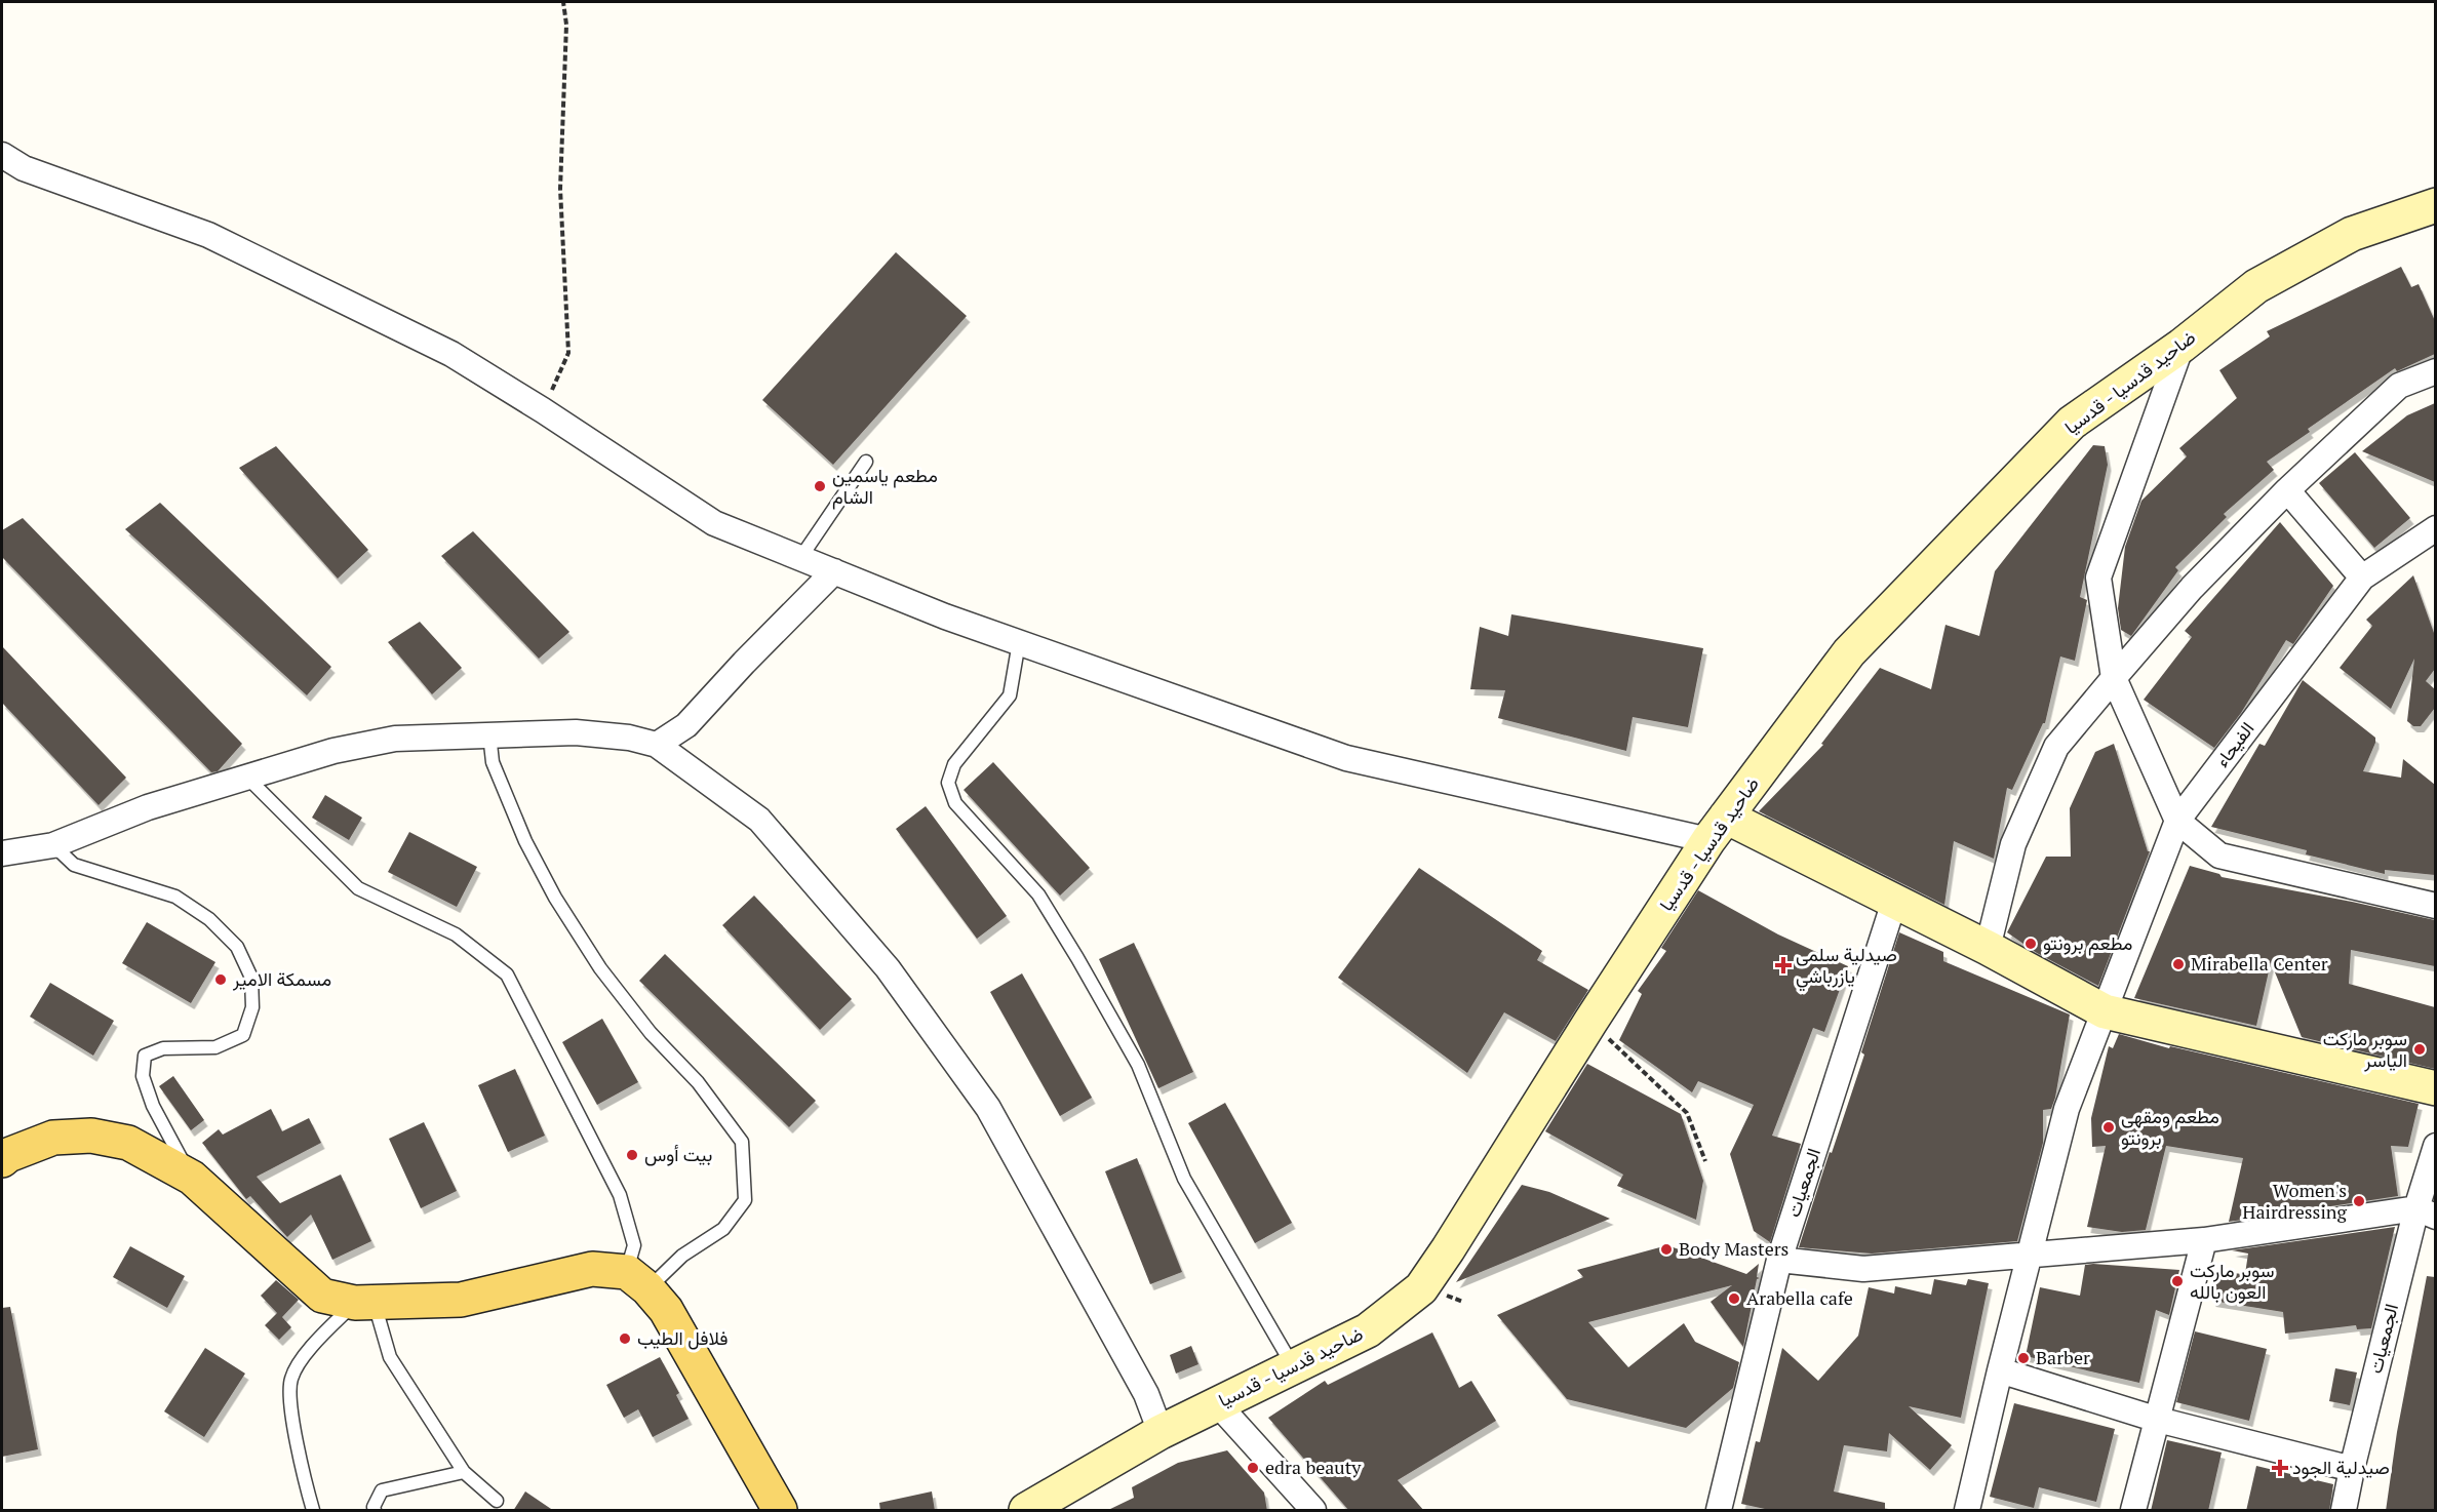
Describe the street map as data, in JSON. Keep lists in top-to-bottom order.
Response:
{
  "streets": {
    "main road": ["ضاحيد قدسيا - قدسيا"],
    "street": ["الفيحاء", "الجمعيات"]
  },
  "places": {
    "other": [
      "مطعم ياسمين الشام",
      "مطعم برونتو",
      "Mirabella Center",
      "مسمكة الامير",
      "سوبر ماركت الياسر",
      "مطعم ومقهى برونتو",
      "بيت أوس",
      "Women's Hairdressing",
      "Body Masters",
      "سوبر ماركت العون بالله",
      "Arabella cafe",
      "فلافل الطيب",
      "Barber",
      "edra beauty"
    ],
    "health": ["صيدلية سلمى يازرباشي", "صيدلية الجود"]
  }
}
